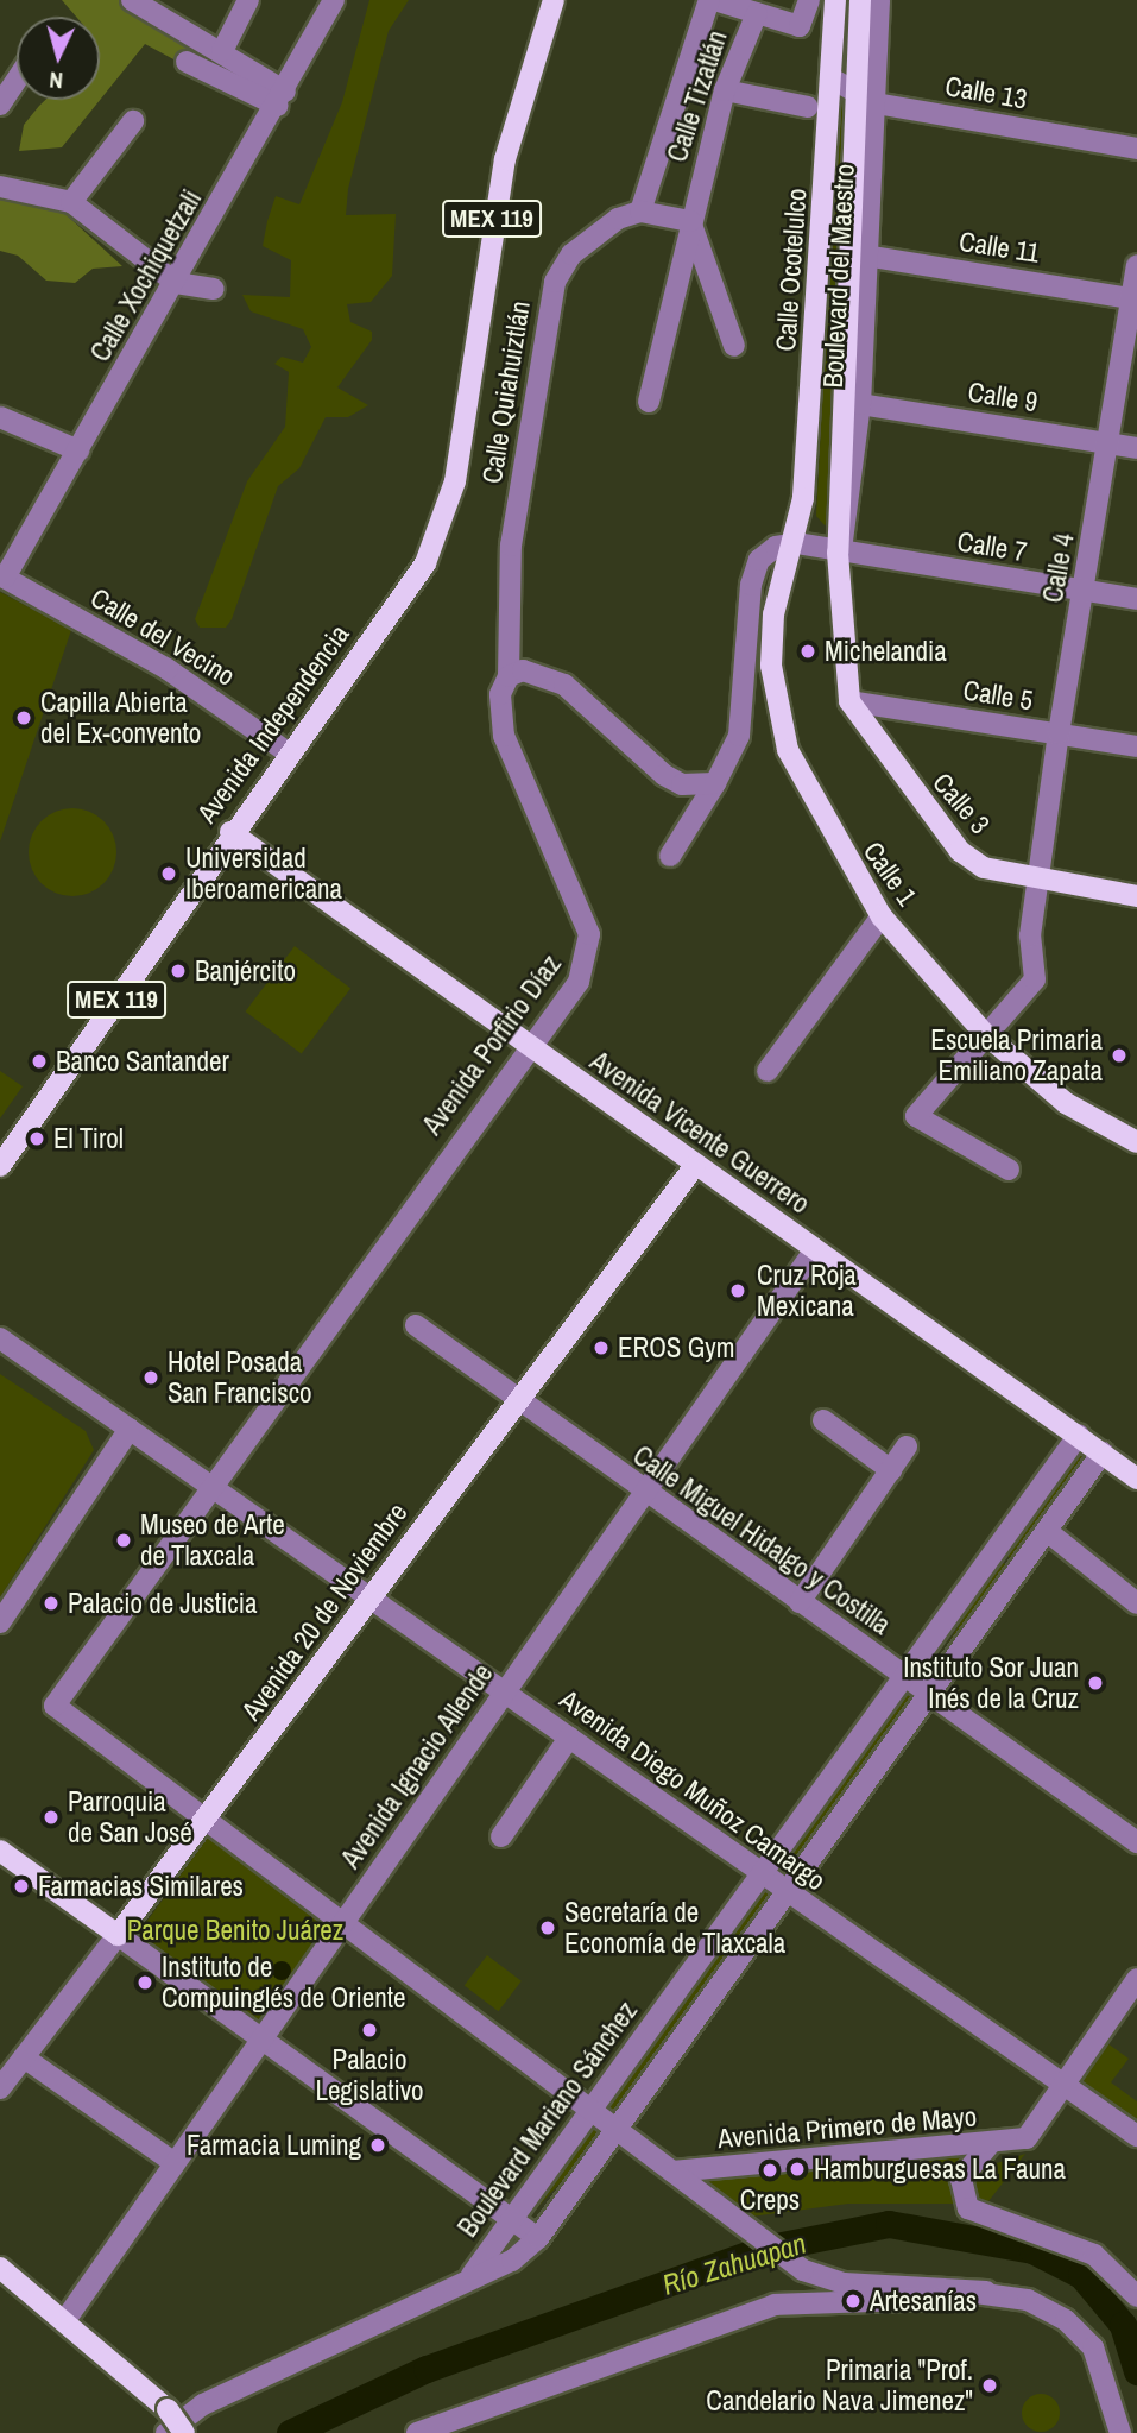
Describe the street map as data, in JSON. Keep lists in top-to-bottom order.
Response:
{
  "streets": {
    "main road": [
      "MEX 119",
      "Calle Ocotelulco",
      "Boulevard del Maestro",
      "Avenida Independencia",
      "Calle 3",
      "Calle 1",
      "Avenida Vicente Guerrero",
      "Avenida 20 de Noviembre"
    ],
    "street": [
      "Calle 13",
      "Calle Tizatlán",
      "Calle 11",
      "Calle Xochiquetzali",
      "Calle Quiahuiztlán",
      "Calle 9",
      "Calle 7",
      "Calle 4",
      "Calle del Vecino",
      "Calle 5",
      "Avenida Porfirio Díaz",
      "Calle Miguel Hidalgo y Costilla",
      "Avenida Ignacio Allende",
      "Avenida Diego Muñoz Camargo",
      "Boulevard Mariano Sánchez",
      "Avenida Primero de Mayo"
    ]
  },
  "crossings": [
    ["Calle 13", "Calle Ocotelulco"],
    ["Calle 13", "Boulevard del Maestro"],
    ["Calle 11", "Boulevard del Maestro"],
    ["Calle 11", "Calle 4"],
    ["Calle Ocotelulco", "Calle 1"],
    ["Calle Xochiquetzali", "Calle del Vecino"],
    ["Boulevard del Maestro", "Calle 9"],
    ["Boulevard del Maestro", "Calle 7"],
    ["Boulevard del Maestro", "Calle 5"],
    ["Boulevard del Maestro", "Calle 3"],
    ["Calle Quiahuiztlán", "Avenida Porfirio Díaz"],
    ["Calle 9", "Calle 4"],
    ["Calle 7", "Calle 4"],
    ["Calle 4", "Calle 5"],
    ["Calle 4", "Calle 3"],
    ["Calle 4", "Calle 1"],
    ["Calle del Vecino", "Avenida Independencia"],
    ["Calle 5", "Calle 3"],
    ["Avenida Independencia", "Avenida Vicente Guerrero"],
    ["Avenida Porfirio Díaz", "Avenida Vicente Guerrero"],
    ["Avenida Porfirio Díaz", "Avenida Diego Muñoz Camargo"],
    ["Avenida Porfirio Díaz", "Avenida Primero de Mayo"],
    ["Avenida Vicente Guerrero", "Avenida 20 de Noviembre"],
    ["Avenida Vicente Guerrero", "Avenida Ignacio Allende"],
    ["Avenida Vicente Guerrero", "Boulevard Mariano Sánchez"],
    ["Calle Miguel Hidalgo y Costilla", "Avenida 20 de Noviembre"],
    ["Calle Miguel Hidalgo y Costilla", "Avenida Ignacio Allende"],
    ["Calle Miguel Hidalgo y Costilla", "Boulevard Mariano Sánchez"],
    ["Avenida 20 de Noviembre", "Avenida Diego Muñoz Camargo"],
    ["Avenida 20 de Noviembre", "Avenida Primero de Mayo"],
    ["Avenida Ignacio Allende", "Avenida Diego Muñoz Camargo"],
    ["Avenida Ignacio Allende", "Avenida Primero de Mayo"],
    ["Avenida Diego Muñoz Camargo", "Boulevard Mariano Sánchez"],
    ["Avenida Diego Muñoz Camargo", "Avenida Primero de Mayo"],
    ["Boulevard Mariano Sánchez", "Avenida Primero de Mayo"]
  ],
  "water": ["Río Zahuapan"],
  "parks": ["Parque Benito Juárez"],
  "places": [
    "Michelandia",
    "Capilla Abierta del Ex-convento",
    "Universidad Iberoamericana",
    "Banjército",
    "Escuela Primaria Emiliano Zapata",
    "Banco Santander",
    "El Tirol",
    "Cruz Roja Mexicana",
    "EROS Gym",
    "Hotel Posada San Francisco",
    "Museo de Arte de Tlaxcala",
    "Palacio de Justicia",
    "Instituto Sor Juan Inés de la Cruz",
    "Parroquia de San José",
    "Farmacias Similares",
    "Secretaría de Economía de Tlaxcala",
    "Instituto de Compuinglés de Oriente",
    "Palacio Legislativo",
    "Farmacia Luming",
    "Hamburguesas La Fauna",
    "Creps",
    "Artesanías",
    "Primaria \"Prof. Candelario Nava Jimenez\""
  ],
  "north": "bottom"
}
